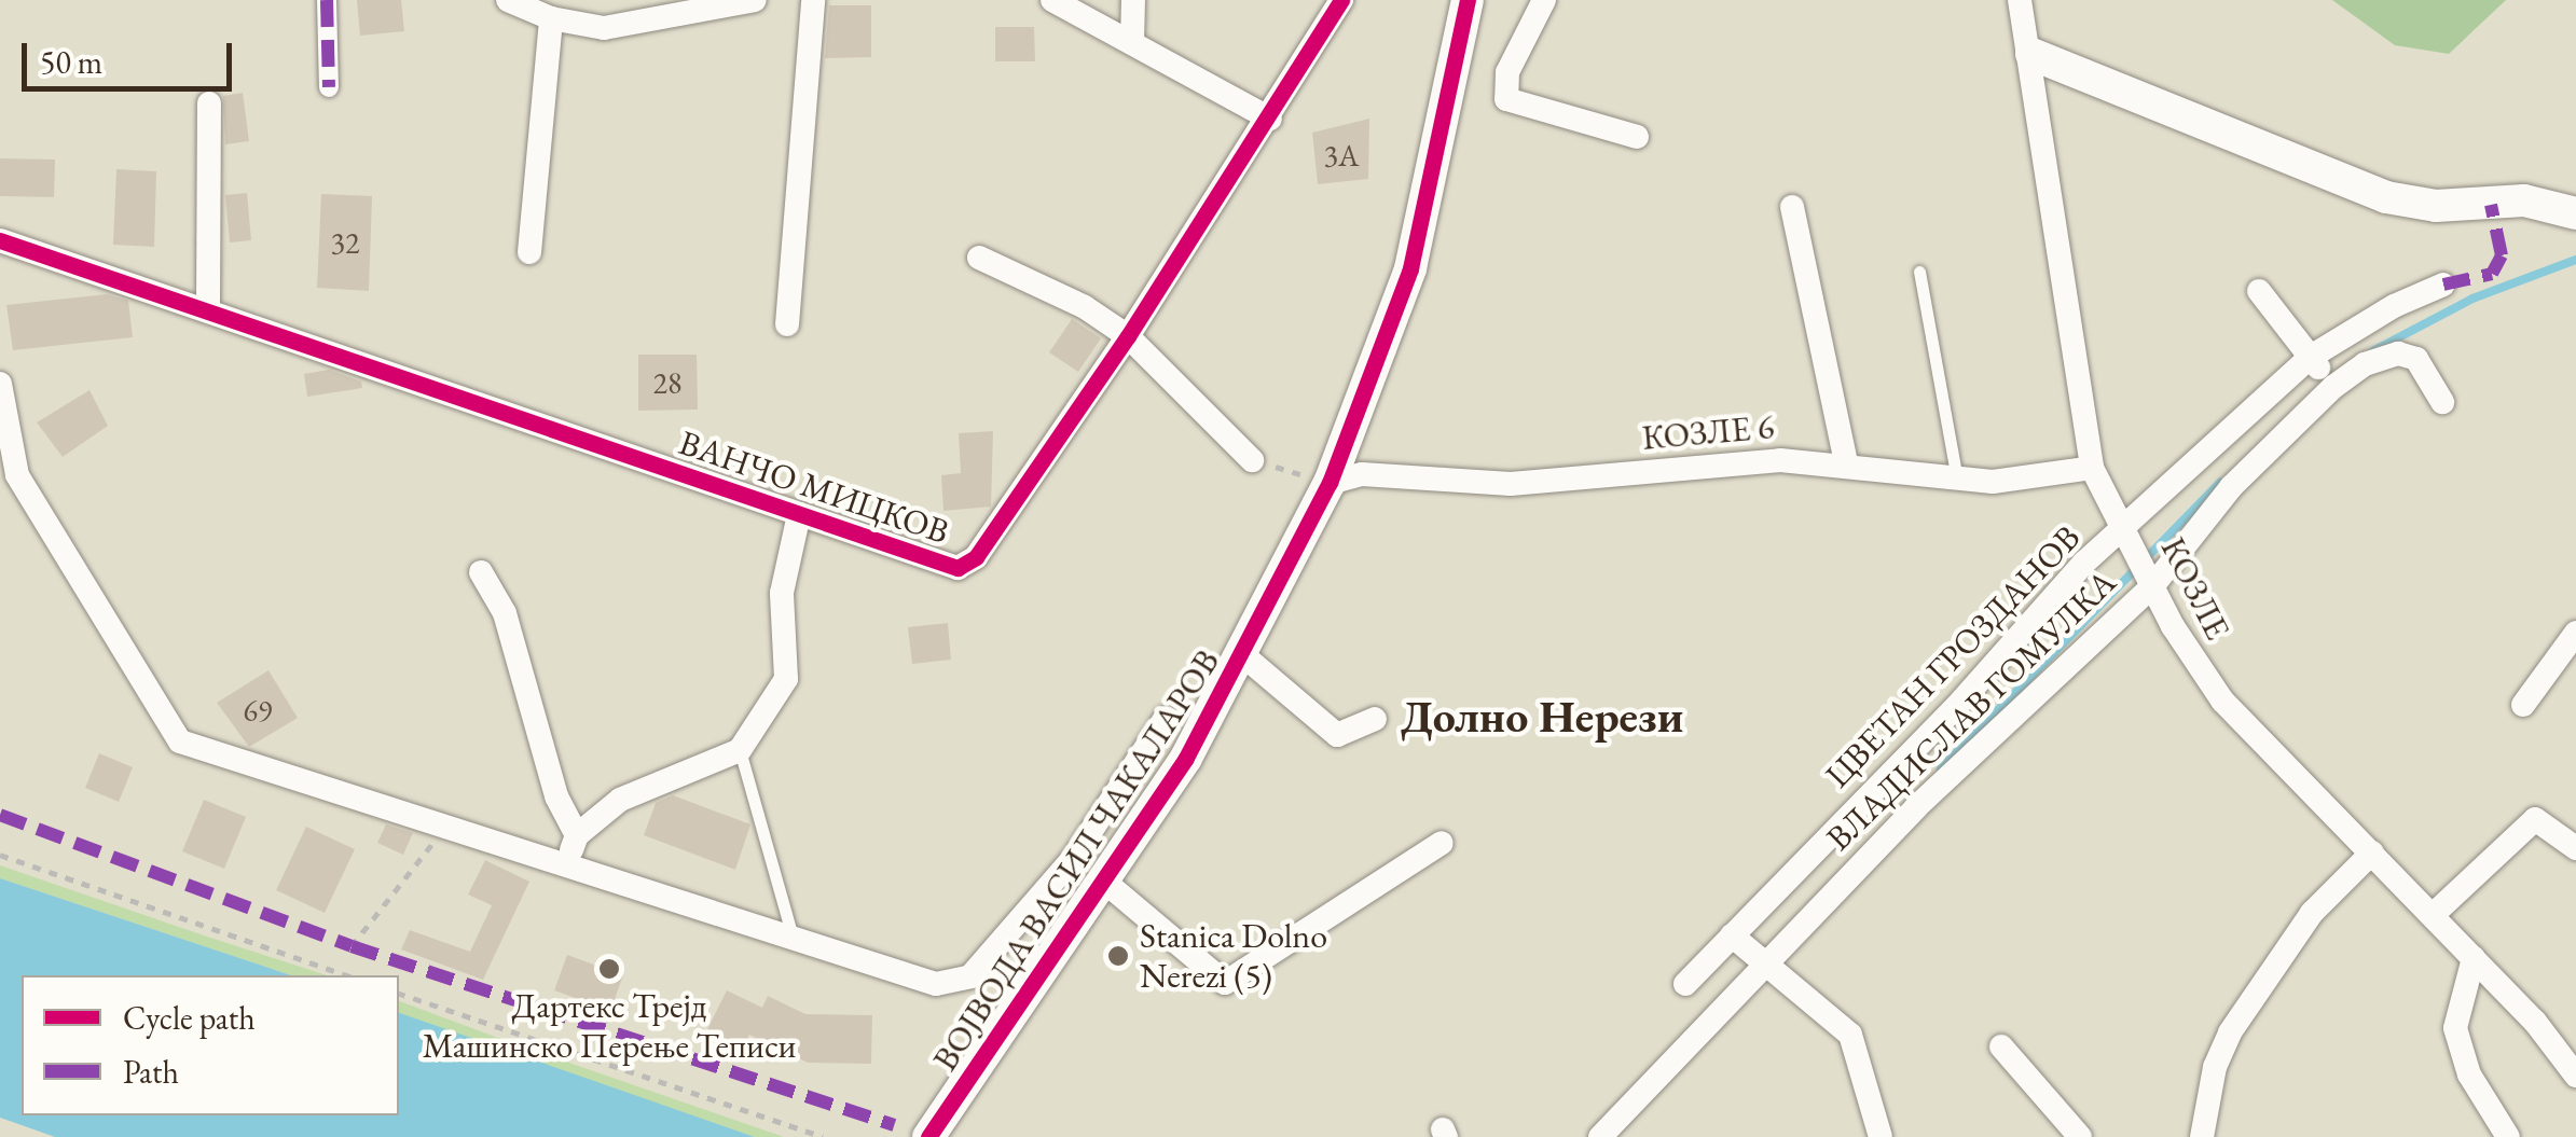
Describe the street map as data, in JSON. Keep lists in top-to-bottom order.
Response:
{
  "streets": {
    "street": [
      "КОЗЛЕ 6",
      "ВАНЧО МИЦКОВ",
      "КОЗЛЕ",
      "ЦВЕТАН ГРОЗДАНОВ",
      "ВЛАДИСЛАВ ГОМУЛКА",
      "ВОЈВОДА ВАСИЛ ЧАКАЛАРОВ"
    ]
  },
  "crossings": [
    ["КОЗЛЕ 6", "КОЗЛЕ"],
    ["КОЗЛЕ 6", "ВОЈВОДА ВАСИЛ ЧАКАЛАРОВ"],
    ["КОЗЛЕ", "ЦВЕТАН ГРОЗДАНОВ"],
    ["КОЗЛЕ", "ВЛАДИСЛАВ ГОМУЛКА"]
  ],
  "districts": ["Долно Нерези"],
  "places": ["Stanica Dolno Nerezi (5)", "Дартекс Трејд Машинско Перење Теписи"],
  "house_numbers": [
    "3A",
    "32",
    "28",
    "69"
  ],
  "legend": ["Cycle path", "Path"],
  "scale_bar": "50 m"
}
